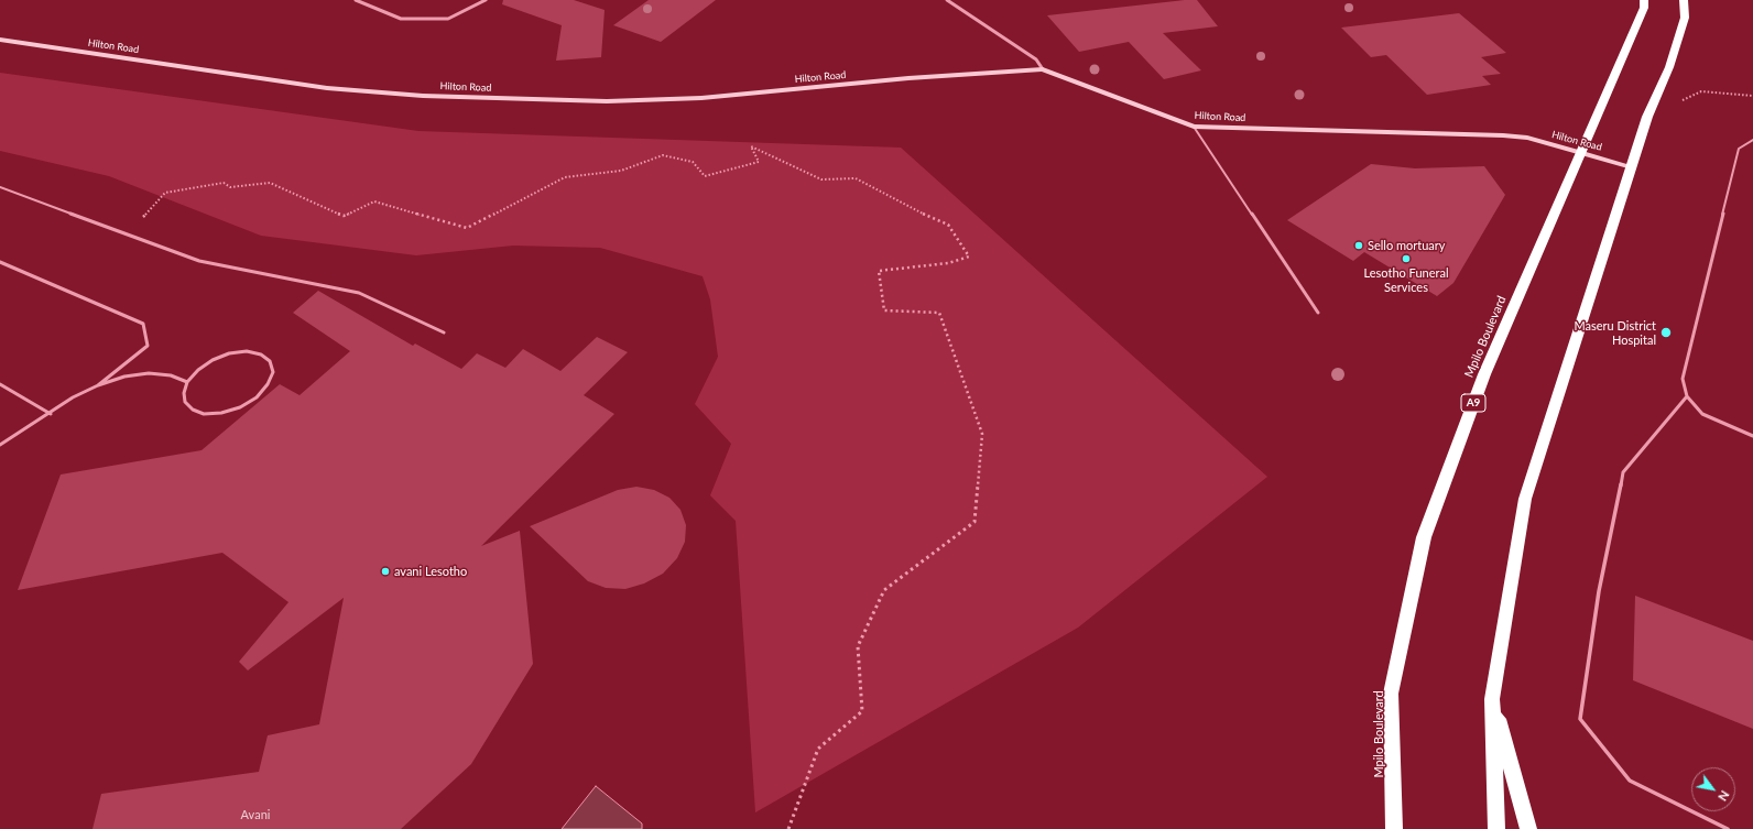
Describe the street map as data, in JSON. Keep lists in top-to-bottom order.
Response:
{
  "streets": {
    "highway": ["Mpilo Boulevard", "A9"],
    "street": ["Hilton Road"]
  },
  "crossings": [
    ["Hilton Road", "Mpilo Boulevard"]
  ],
  "places": [
    "Sello mortuary",
    "Lesotho Funeral Services",
    "Maseru District Hospital",
    "avani Lesotho"
  ],
  "house_numbers": ["Avani"],
  "north": "bottom right"
}
